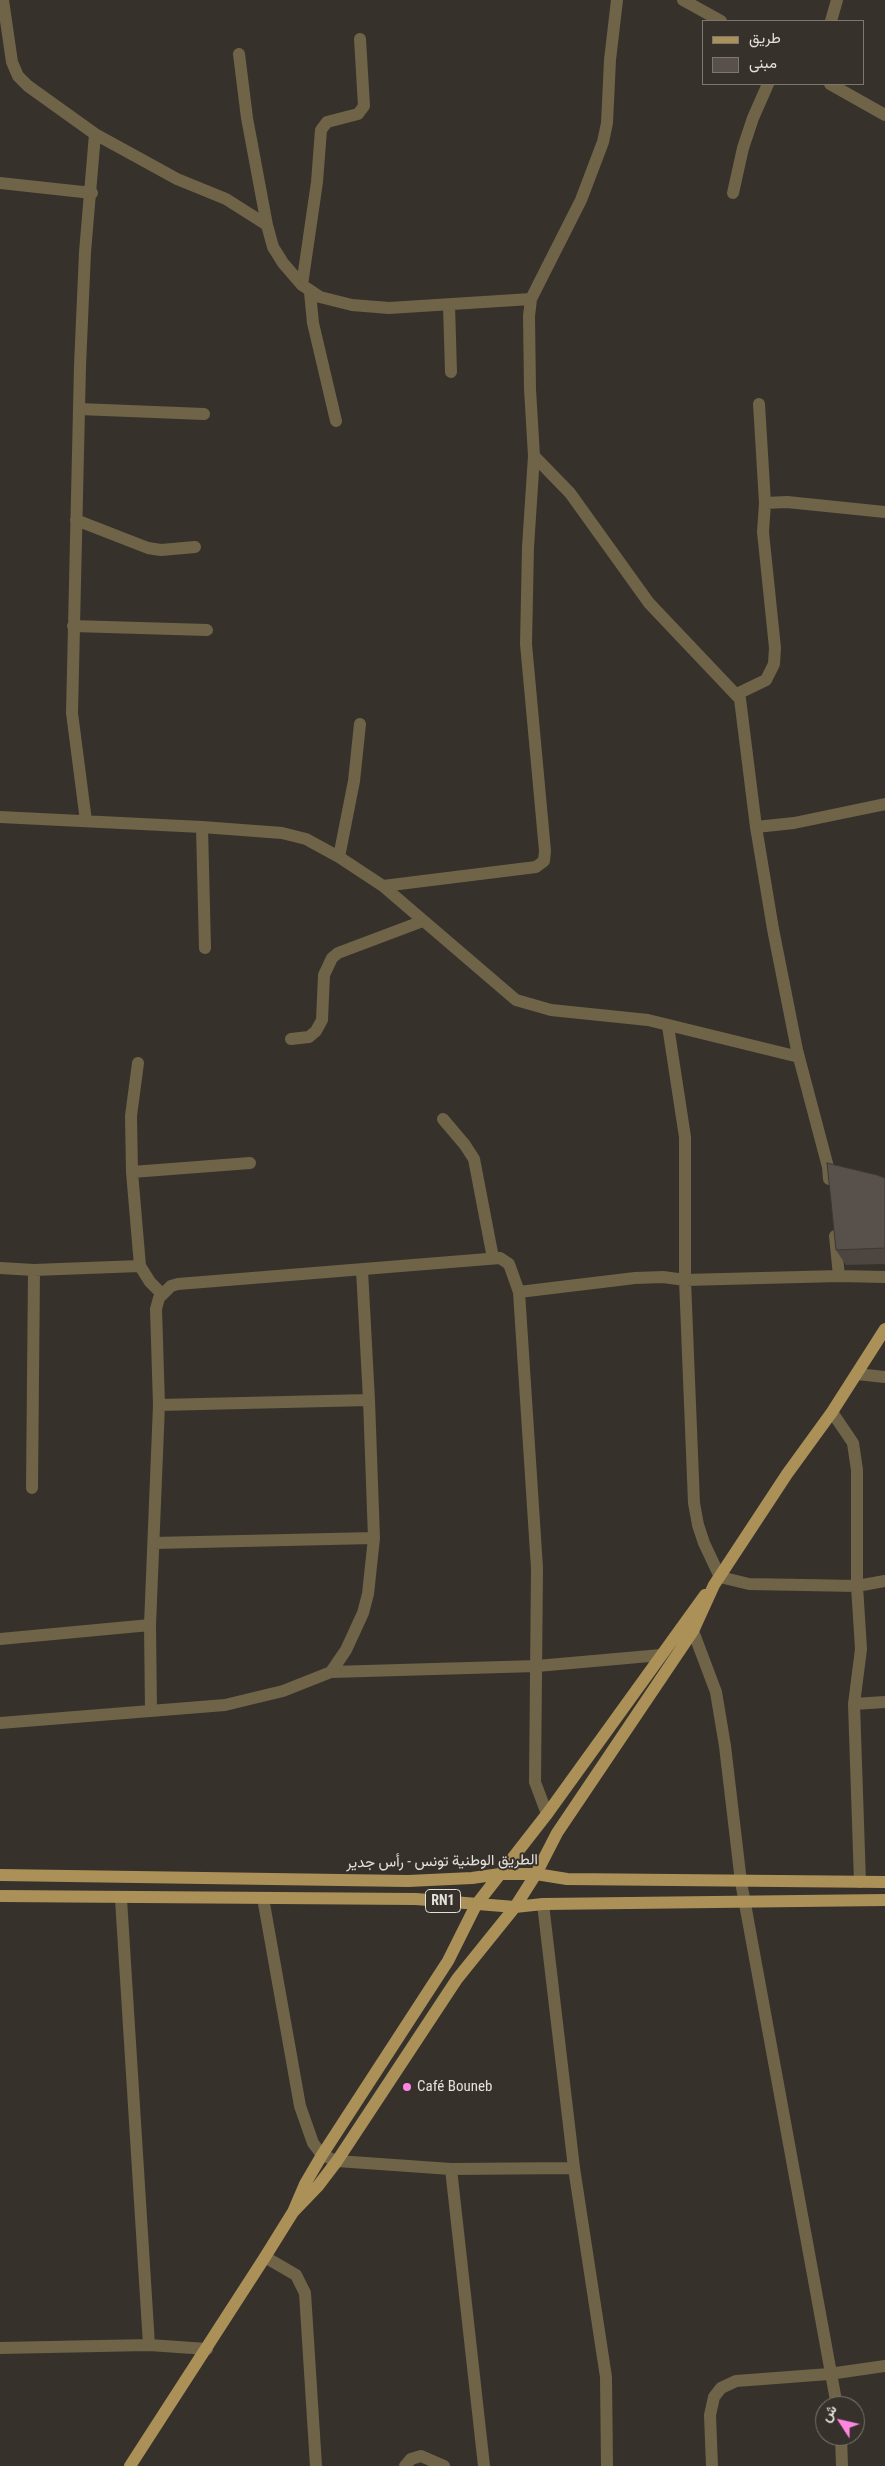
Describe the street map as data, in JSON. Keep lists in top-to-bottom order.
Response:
{
  "streets": {
    "main road": ["الطريق الوطنية تونس - رأس جدير", "RN1"]
  },
  "places": ["Café Bouneb"],
  "legend": ["طريق", "مبنى"],
  "north": "top left"
}
